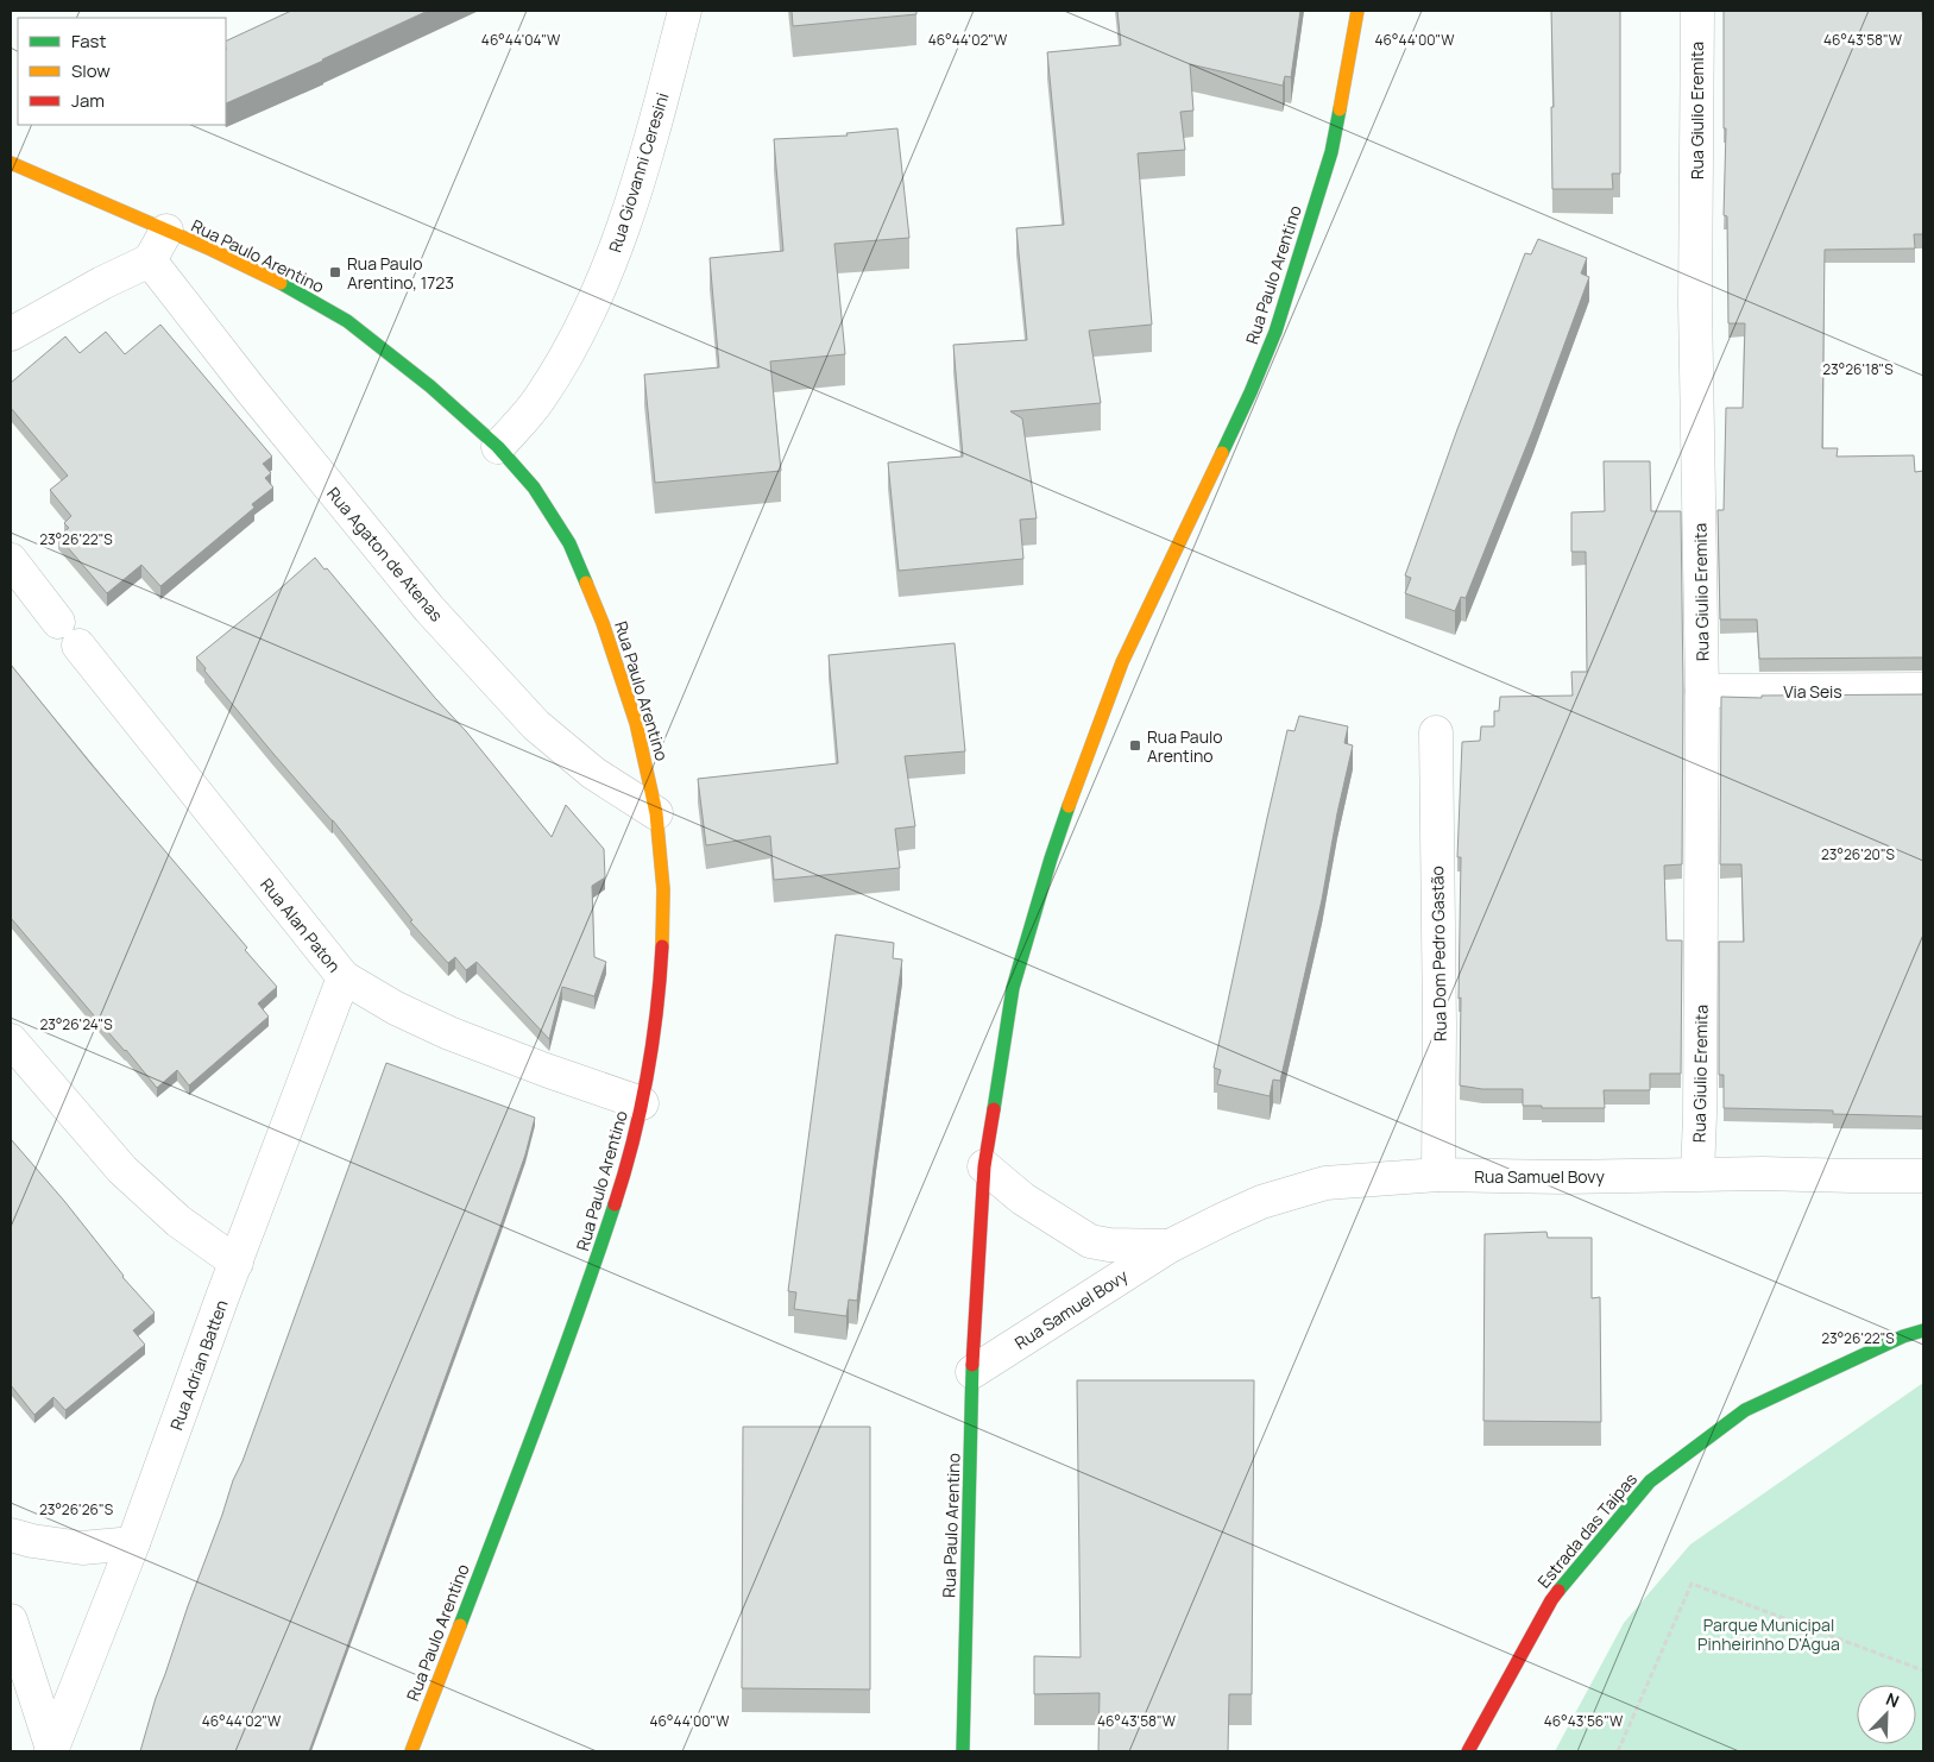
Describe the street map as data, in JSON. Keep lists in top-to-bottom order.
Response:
{
  "streets": {
    "street": [
      "Rua Giulio Eremita",
      "Rua Giovanni Ceresini",
      "Rua Paulo Arentino",
      "Rua Agaton de Atenas",
      "Via Seis",
      "Rua Alan Paton",
      "Rua Dom Pedro Gastão",
      "Rua Samuel Bovy",
      "Rua Adrian Batten",
      "Estrada das Taipas"
    ]
  },
  "crossings": [
    ["Rua Giulio Eremita", "Via Seis"],
    ["Rua Giulio Eremita", "Rua Samuel Bovy"],
    ["Rua Giovanni Ceresini", "Rua Paulo Arentino"],
    ["Rua Paulo Arentino", "Rua Agaton de Atenas"],
    ["Rua Paulo Arentino", "Rua Alan Paton"],
    ["Rua Paulo Arentino", "Rua Samuel Bovy"],
    ["Rua Alan Paton", "Rua Adrian Batten"],
    ["Rua Dom Pedro Gastão", "Rua Samuel Bovy"]
  ],
  "parks": ["Parque Municipal Pinheirinho D'Água"],
  "places": {
    "transit": ["Rua Paulo Arentino, 1723", "Rua Paulo Arentino"]
  },
  "legend": ["Fast", "Slow", "Jam"],
  "north": "top right",
  "coordinates": [
    "46°44'04\"W",
    "46°44'02\"W",
    "46°44'00\"W",
    "46°43'58\"W",
    "23°26'18\"S",
    "23°26'22\"S",
    "23°26'20\"S",
    "23°26'24\"S",
    "23°26'26\"S",
    "46°43'56\"W"
  ]
}
